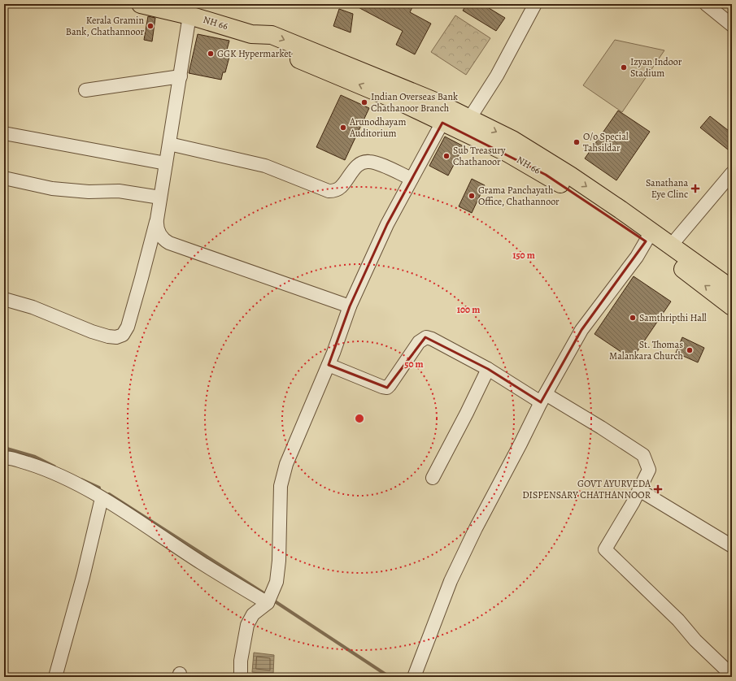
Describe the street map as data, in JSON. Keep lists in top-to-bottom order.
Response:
{
  "streets": {
    "highway": ["NH 66"]
  },
  "places": {
    "other": [
      "Kerala Gramin Bank, Chathannoor",
      "GGK Hypermarket",
      "Izyan Indoor Stadium",
      "Indian Overseas Bank Chathanoor Branch",
      "Arunodhayam Auditorium",
      "O/o Special Tahsildar",
      "Sub Treasury Chathanoor",
      "Grama Panchayath Office, Chathannoor",
      "Samthripthi Hall",
      "St. Thomas Malankara Church"
    ],
    "health": ["Sanathana Eye Clinc", "GOVT AYURVEDA DISPENSARY CHATHANNOOR"]
  },
  "rings": ["150 m", "100 m", "50 m"]
}
